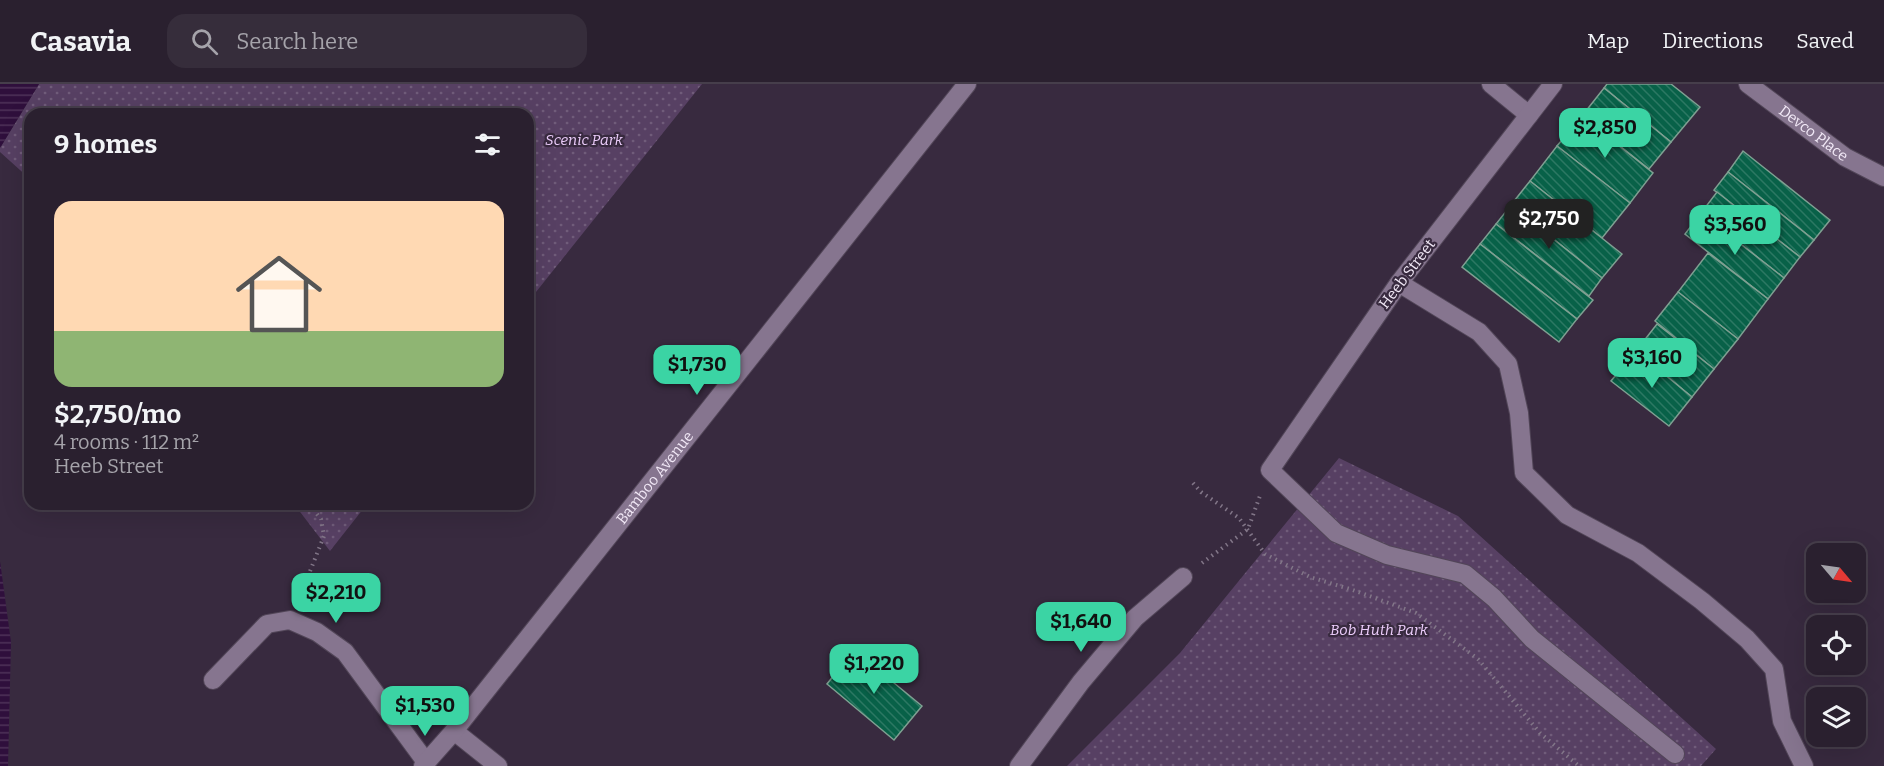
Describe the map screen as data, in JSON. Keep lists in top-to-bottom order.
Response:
{
  "streets": {
    "street": ["Devco Place", "Heeb Street", "Bamboo Avenue"]
  },
  "parks": ["Scenic Park", "Bob Huth Park"],
  "north": "bottom right",
  "page": {
    "header": "Casavia",
    "search": "Search here",
    "nav": ["Map", "Directions", "Saved"],
    "price": [
      "$2,850",
      "$2,750",
      "$3,560",
      "$3,160",
      "$1,730",
      "$2,210",
      "$1,640",
      "$1,220",
      "$1,530"
    ],
    "heading": "9 homes",
    "list": [
      {
        "name": "$2,750/mo",
        "note": "4 rooms · 112 m² · Heeb Street"
      }
    ]
  }
}
